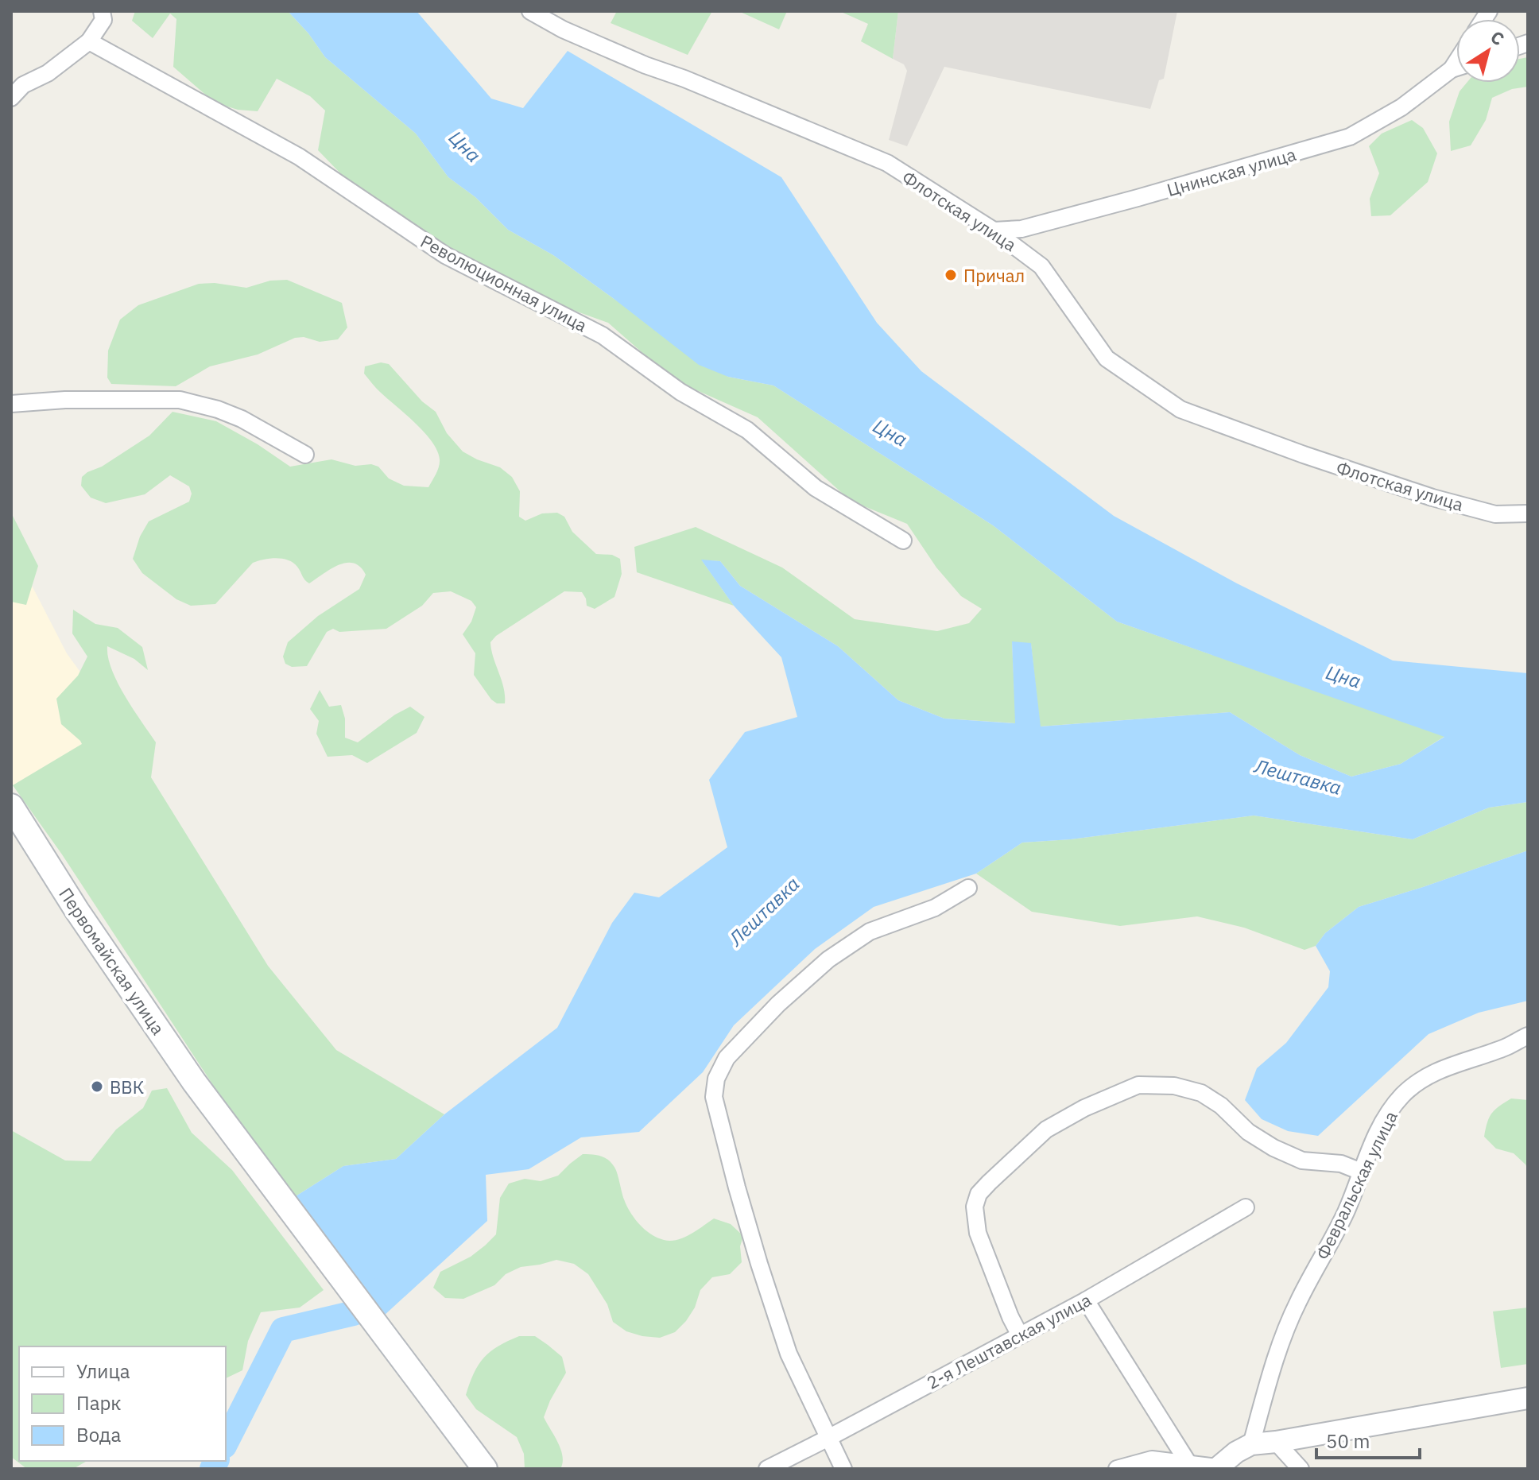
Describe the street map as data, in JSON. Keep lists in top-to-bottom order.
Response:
{
  "streets": {
    "main road": ["Первомайская улица"],
    "street": [
      "Цнинская улица",
      "Флотская улица",
      "Революционная улица",
      "Февральская улица",
      "2-я Лештавская улица"
    ]
  },
  "crossings": [
    ["Цнинская улица", "Флотская улица"]
  ],
  "water": ["Цна", "Лештавка"],
  "places": ["Причал", "ВВК"],
  "legend": ["Улица", "Парк", "Вода"],
  "scale_bar": "50 m",
  "north": "top right"
}
